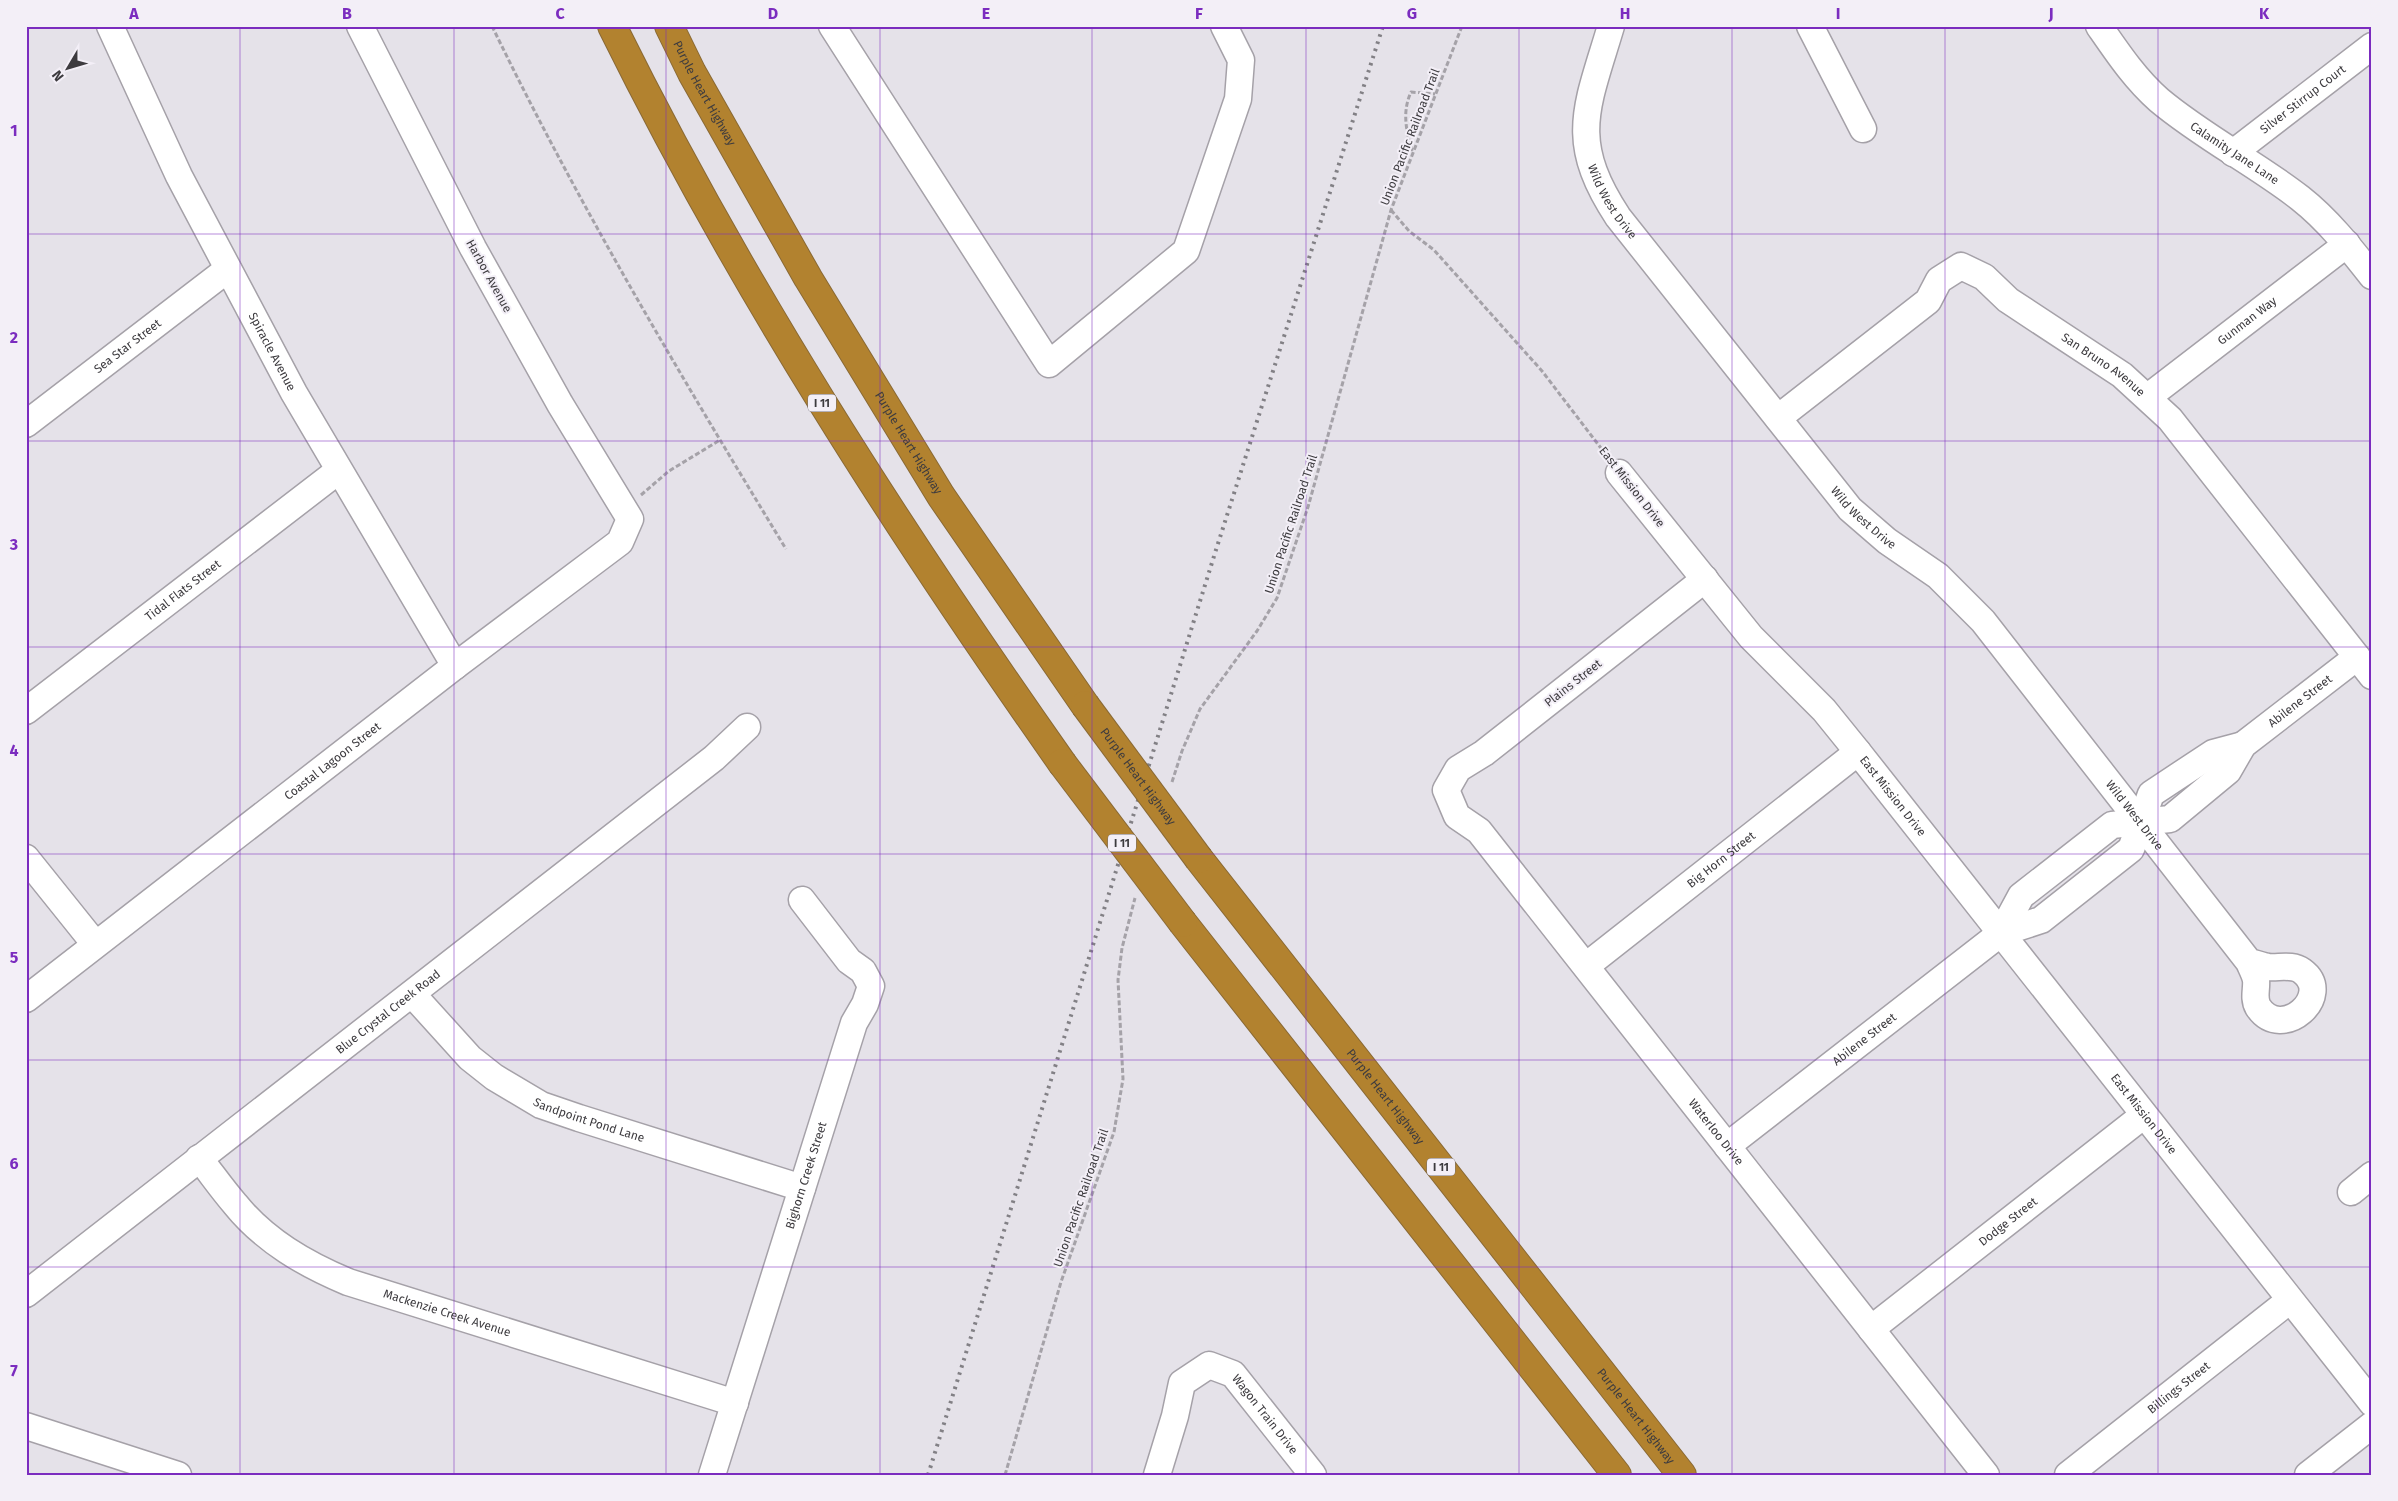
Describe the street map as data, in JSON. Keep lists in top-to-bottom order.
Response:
{
  "streets": {
    "highway": ["Purple Heart Highway", "I 11"],
    "street": [
      "Silver Stirrup Court",
      "Calamity Jane Lane",
      "Wild West Drive",
      "Harbor Avenue",
      "Gunman Way",
      "Sea Star Street",
      "Spiracle Avenue",
      "San Bruno Avenue",
      "East Mission Drive",
      "Tidal Flats Street",
      "Plains Street",
      "Abilene Street",
      "Coastal Lagoon Street",
      "Big Horn Street",
      "Blue Crystal Creek Road",
      "Sandpoint Pond Lane",
      "Waterloo Drive",
      "Bighorn Creek Street",
      "Dodge Street",
      "Mackenzie Creek Avenue",
      "Billings Street",
      "Wagon Train Drive"
    ],
    "path": ["Union Pacific Railroad Trail"]
  },
  "crossings": [
    ["Silver Stirrup Court", "Calamity Jane Lane"],
    ["Union Pacific Railroad Trail", "East Mission Drive"],
    ["Calamity Jane Lane", "Gunman Way"],
    ["Wild West Drive", "San Bruno Avenue"],
    ["Wild West Drive", "Abilene Street"],
    ["Harbor Avenue", "Coastal Lagoon Street"],
    ["Gunman Way", "San Bruno Avenue"],
    ["Sea Star Street", "Spiracle Avenue"],
    ["Spiracle Avenue", "Tidal Flats Street"],
    ["Spiracle Avenue", "Coastal Lagoon Street"],
    ["San Bruno Avenue", "Abilene Street"],
    ["East Mission Drive", "Plains Street"],
    ["East Mission Drive", "Abilene Street"],
    ["East Mission Drive", "Big Horn Street"],
    ["East Mission Drive", "Dodge Street"],
    ["East Mission Drive", "Billings Street"],
    ["Plains Street", "Waterloo Drive"],
    ["Abilene Street", "Waterloo Drive"],
    ["Big Horn Street", "Waterloo Drive"],
    ["Blue Crystal Creek Road", "Sandpoint Pond Lane"],
    ["Blue Crystal Creek Road", "Mackenzie Creek Avenue"],
    ["Sandpoint Pond Lane", "Bighorn Creek Street"],
    ["Waterloo Drive", "Dodge Street"],
    ["Bighorn Creek Street", "Mackenzie Creek Avenue"]
  ],
  "north": "bottom left",
  "grid": {
    "columns": [
      "A",
      "B",
      "C",
      "D",
      "E",
      "F",
      "G",
      "H",
      "I",
      "J",
      "K"
    ],
    "rows": [
      "1",
      "2",
      "3",
      "4",
      "5",
      "6",
      "7"
    ]
  }
}
